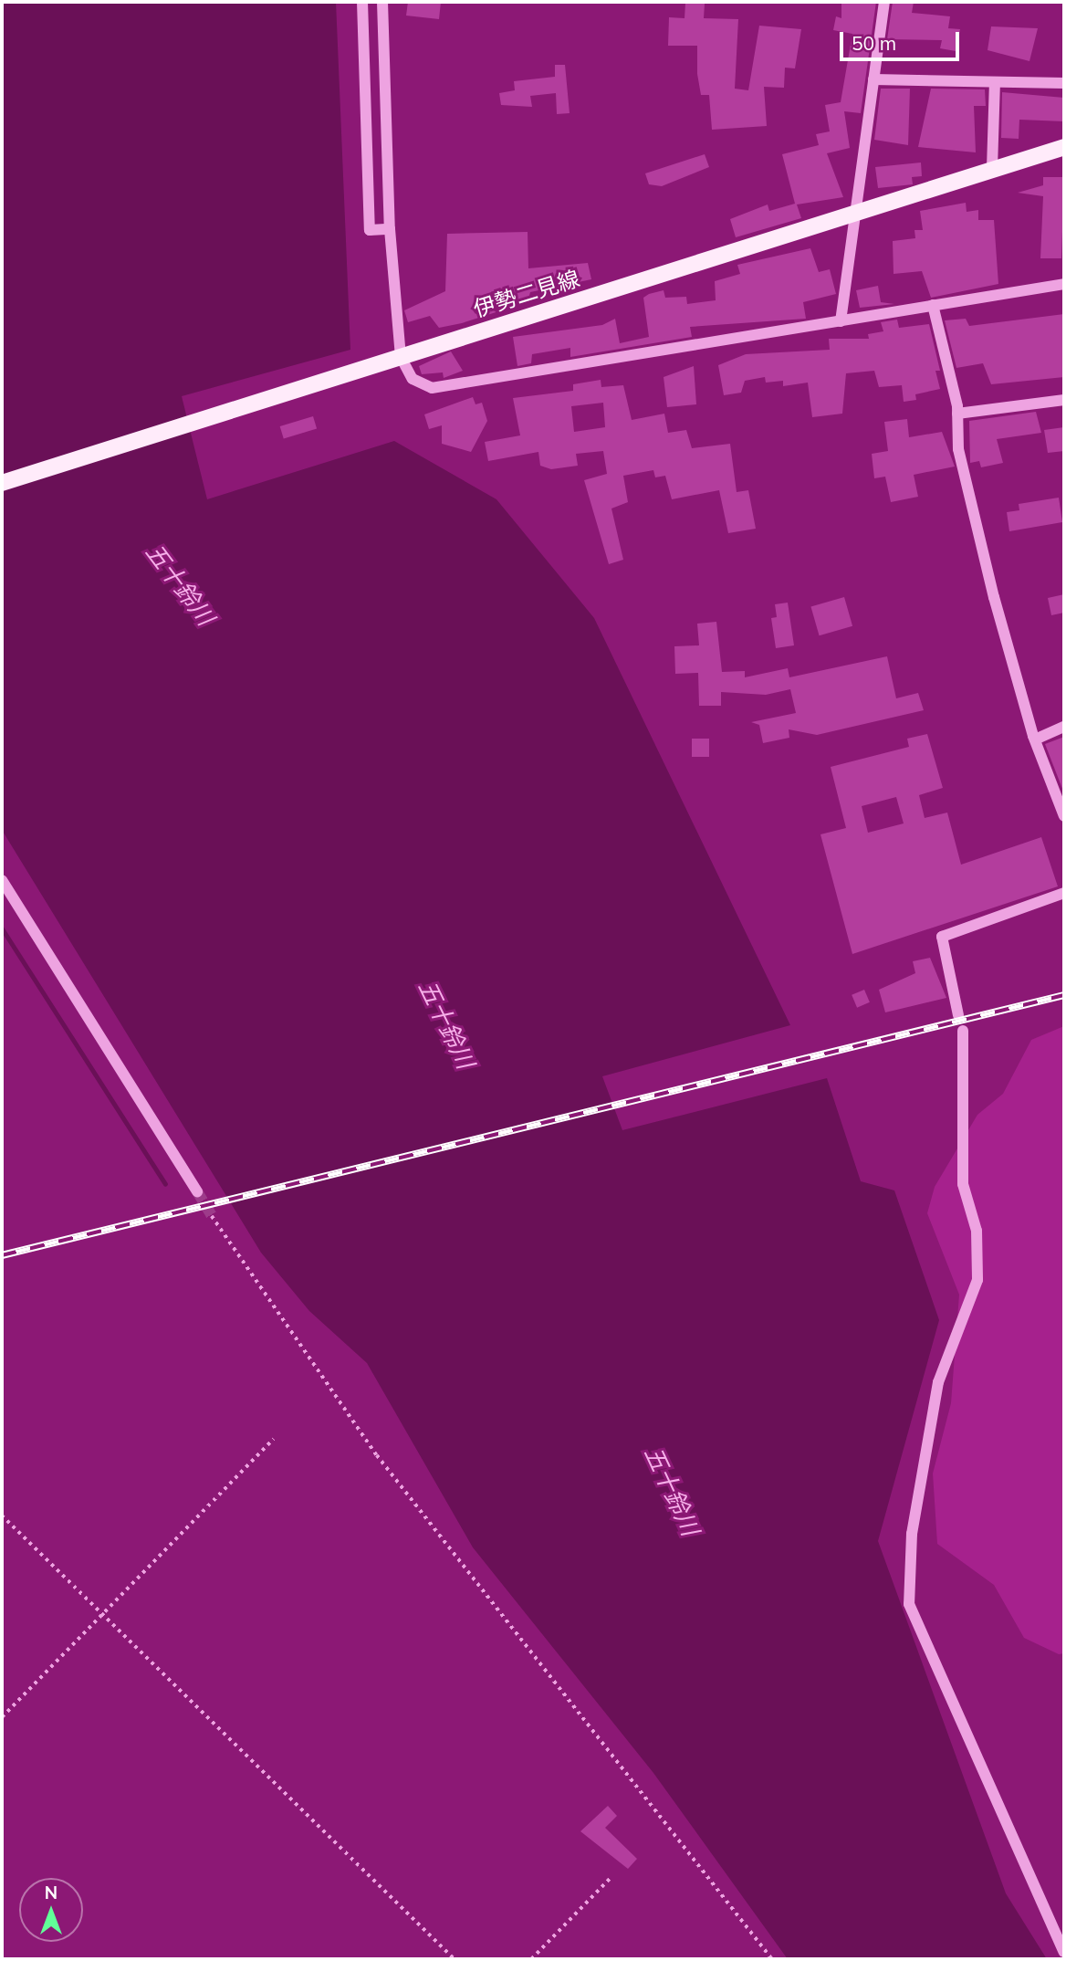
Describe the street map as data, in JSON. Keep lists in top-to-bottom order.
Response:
{
  "streets": {
    "main road": ["伊勢二見線"]
  },
  "water": ["五十鈴川"],
  "scale_bar": "50 m",
  "north": "top"
}
